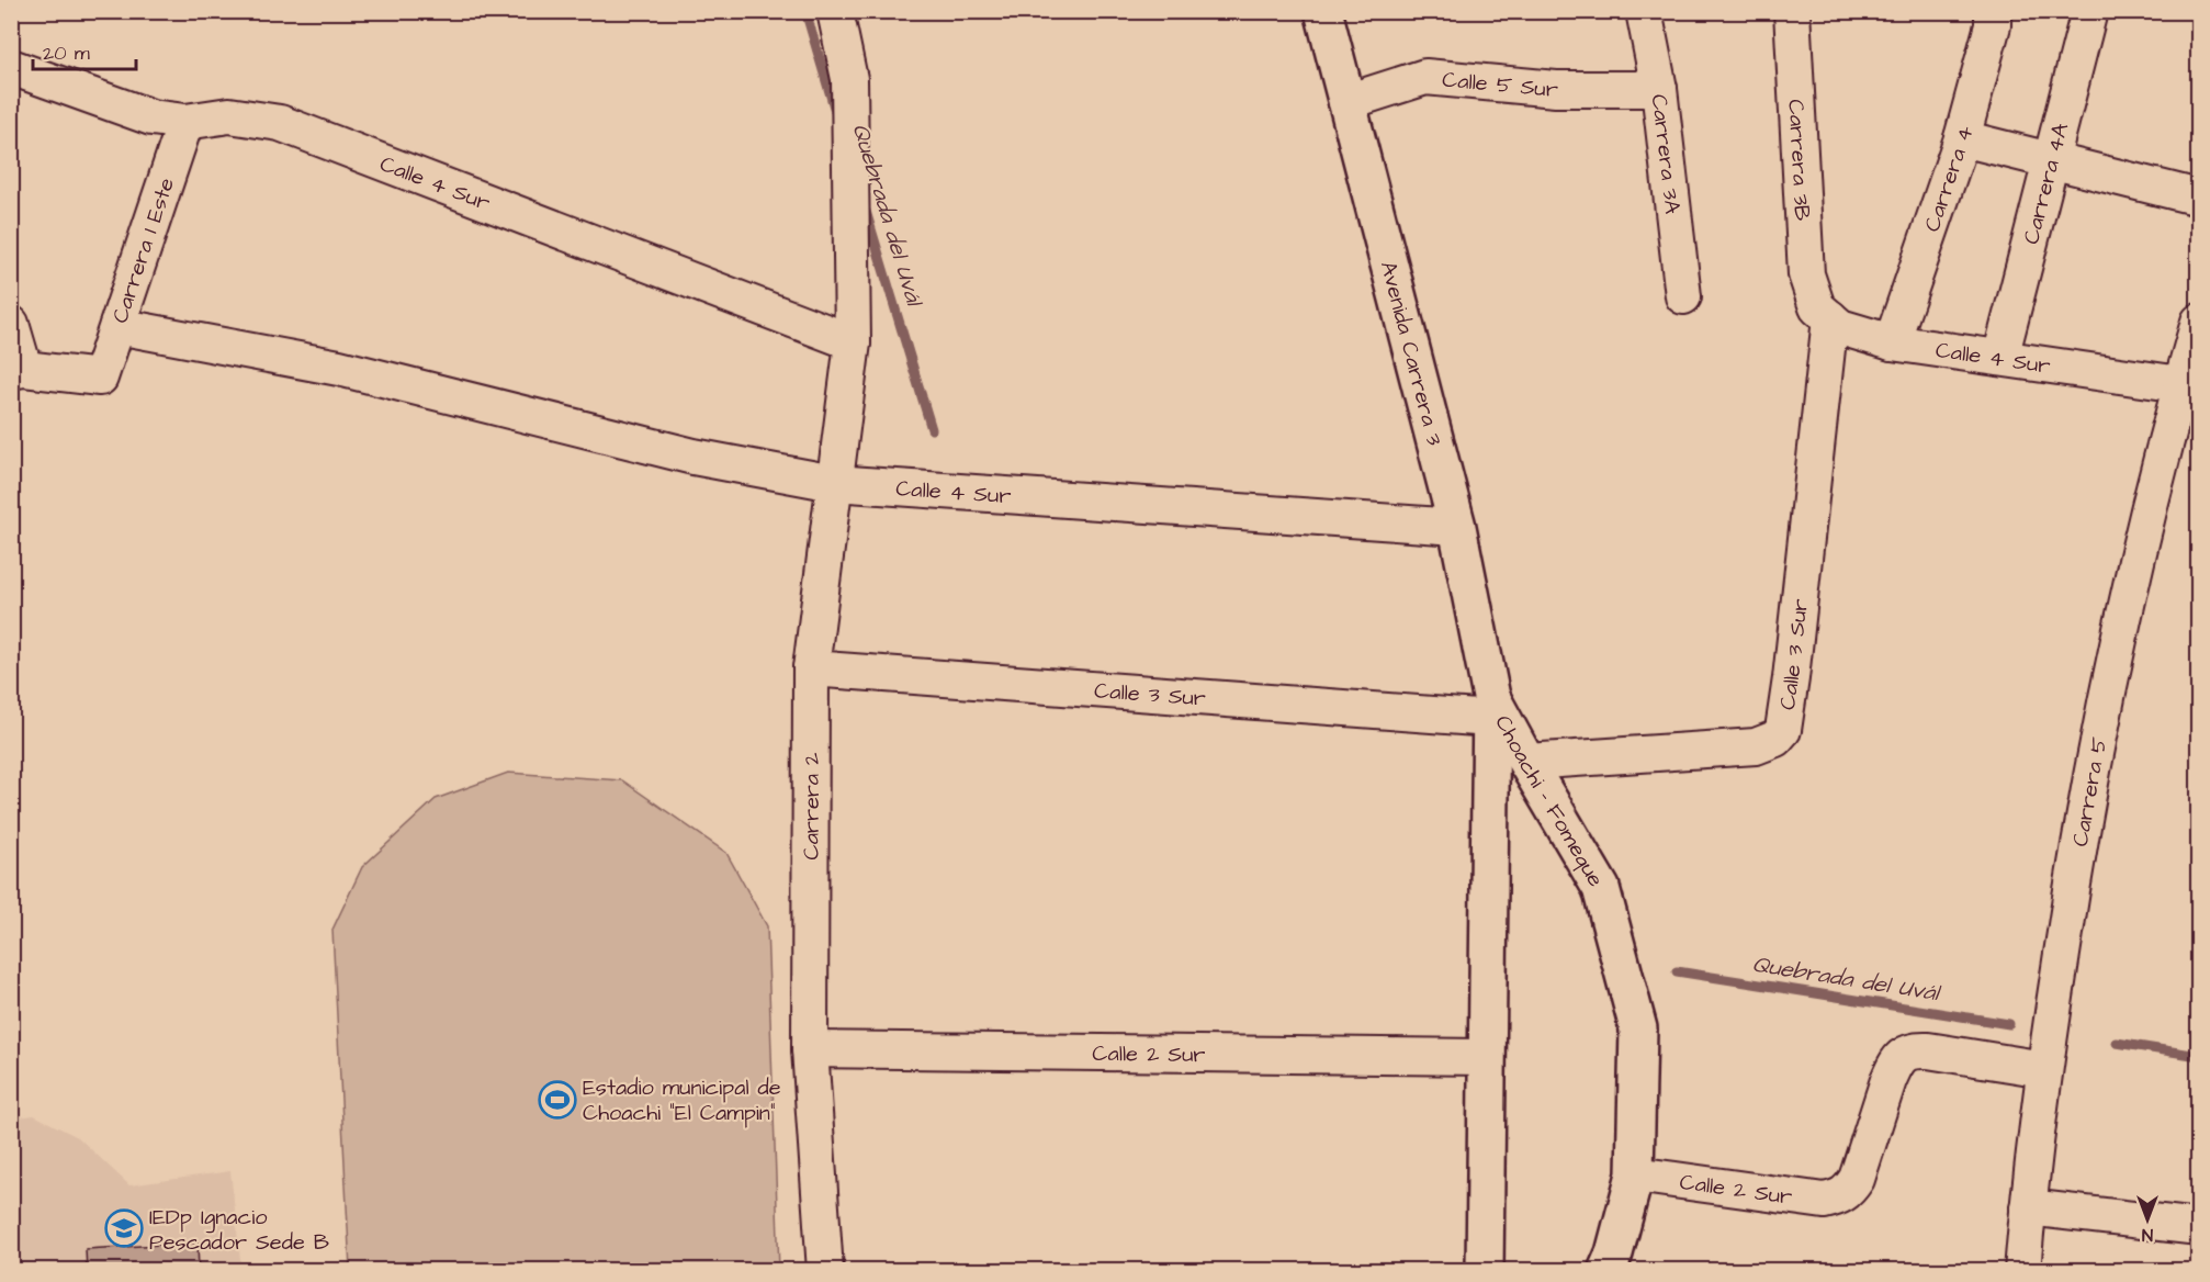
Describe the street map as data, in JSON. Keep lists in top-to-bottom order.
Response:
{
  "streets": {
    "main road": ["Avenida Carrera 3", "Choachi - Fomeque"],
    "street": [
      "Calle 5 Sur",
      "Carrera 3A",
      "Carrera 3B",
      "Carrera 4",
      "Calle 4 Sur",
      "Carrera 4A",
      "Carrera 1 Este",
      "Calle 3 Sur",
      "Carrera 5",
      "Carrera 2",
      "Calle 2 Sur"
    ]
  },
  "crossings": [
    ["Calle 5 Sur", "Carrera 3A"],
    ["Calle 5 Sur", "Avenida Carrera 3"],
    ["Carrera 3B", "Calle 4 Sur"],
    ["Carrera 3B", "Calle 3 Sur"],
    ["Carrera 4", "Calle 4 Sur"],
    ["Calle 4 Sur", "Carrera 4A"],
    ["Calle 4 Sur", "Carrera 1 Este"],
    ["Calle 4 Sur", "Avenida Carrera 3"],
    ["Calle 4 Sur", "Calle 3 Sur"],
    ["Calle 4 Sur", "Carrera 5"],
    ["Calle 4 Sur", "Carrera 2"],
    ["Avenida Carrera 3", "Calle 3 Sur"],
    ["Avenida Carrera 3", "Choachi - Fomeque"],
    ["Calle 3 Sur", "Choachi - Fomeque"],
    ["Calle 3 Sur", "Carrera 2"],
    ["Carrera 5", "Calle 2 Sur"],
    ["Choachi - Fomeque", "Calle 2 Sur"],
    ["Carrera 2", "Calle 2 Sur"]
  ],
  "water": ["Quebrada del Uvál"],
  "places": {
    "sports": ["Estadio municipal de Choachi \"El Campin\""],
    "school or university": ["IEDp Ignacio Pescador Sede B"]
  },
  "scale_bar": "20 m",
  "north": "bottom"
}
